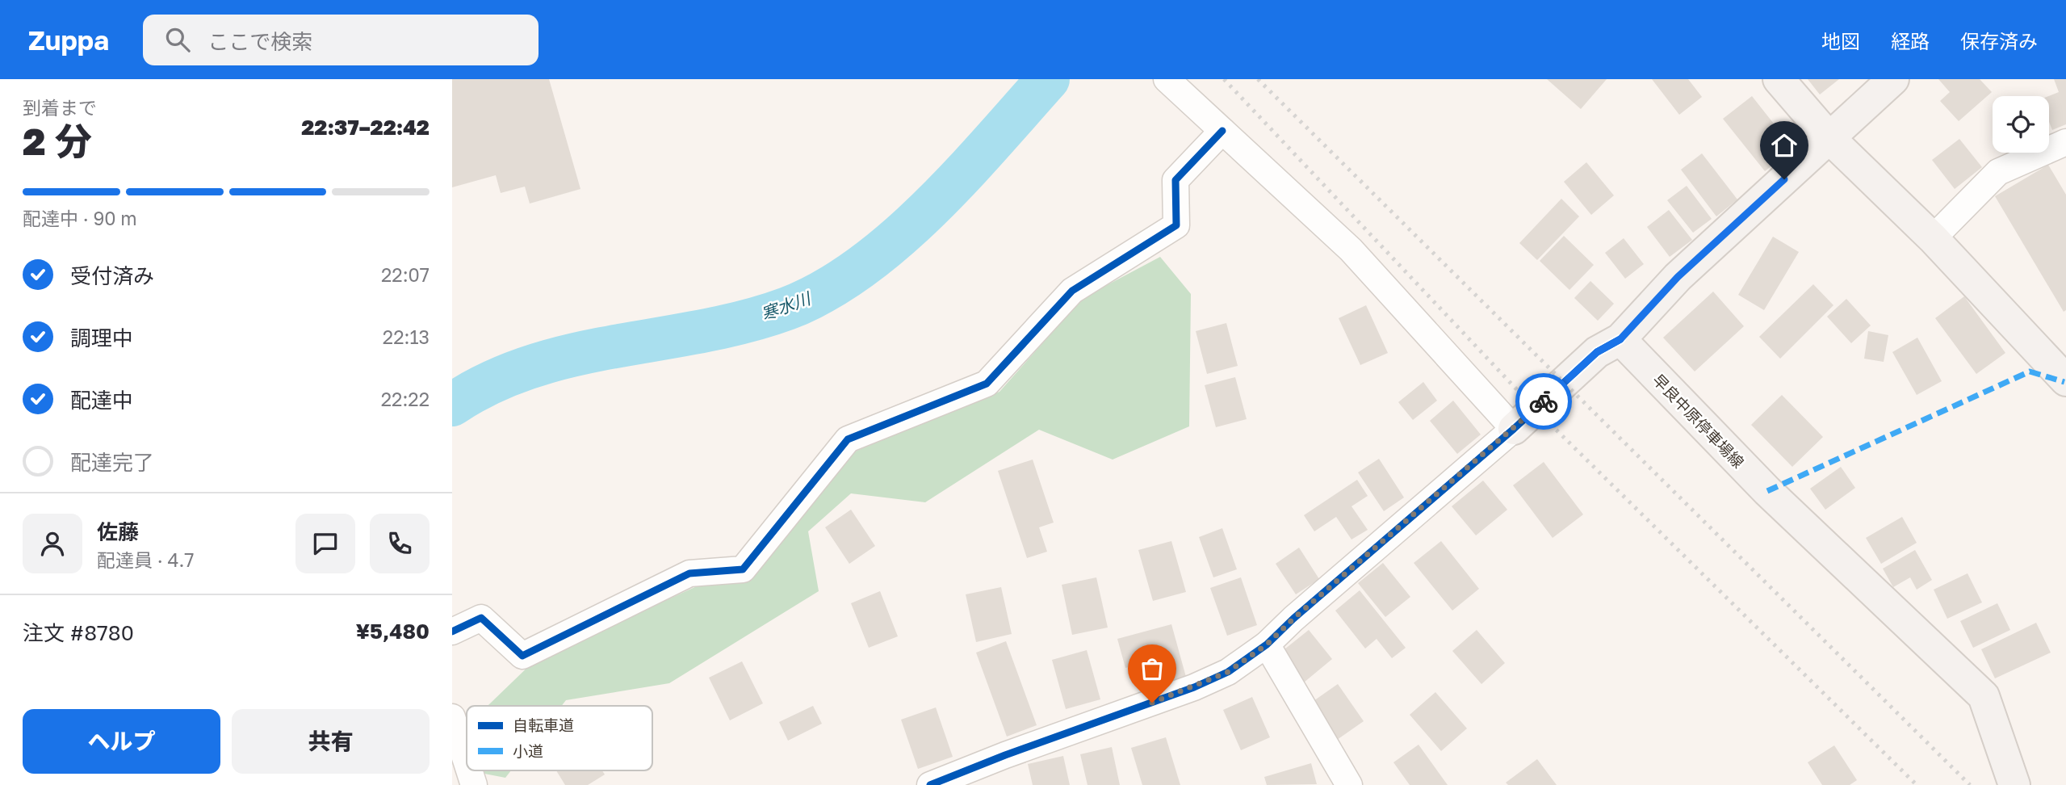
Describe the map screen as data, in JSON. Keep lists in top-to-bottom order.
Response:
{
  "streets": {
    "main road": ["早良中原停車場線"]
  },
  "water": ["寒水川"],
  "legend": ["自転車道", "小道"],
  "page": {
    "header": "Zuppa",
    "search": "ここで検索",
    "nav": ["地図", "経路", "保存済み"],
    "heading": ["2 分", "到着まで", "22:37–22:42"],
    "panel": [
      "佐藤",
      "配達員 · 4.7",
      "注文 #8780",
      "¥5,480"
    ],
    "bar": "配達中 · 90 m",
    "list": [
      ["受付済み", "22:07"],
      ["調理中", "22:13"],
      ["配達中", "22:22"],
      "配達完了"
    ],
    "buttons": ["ヘルプ", "共有"]
  }
}
